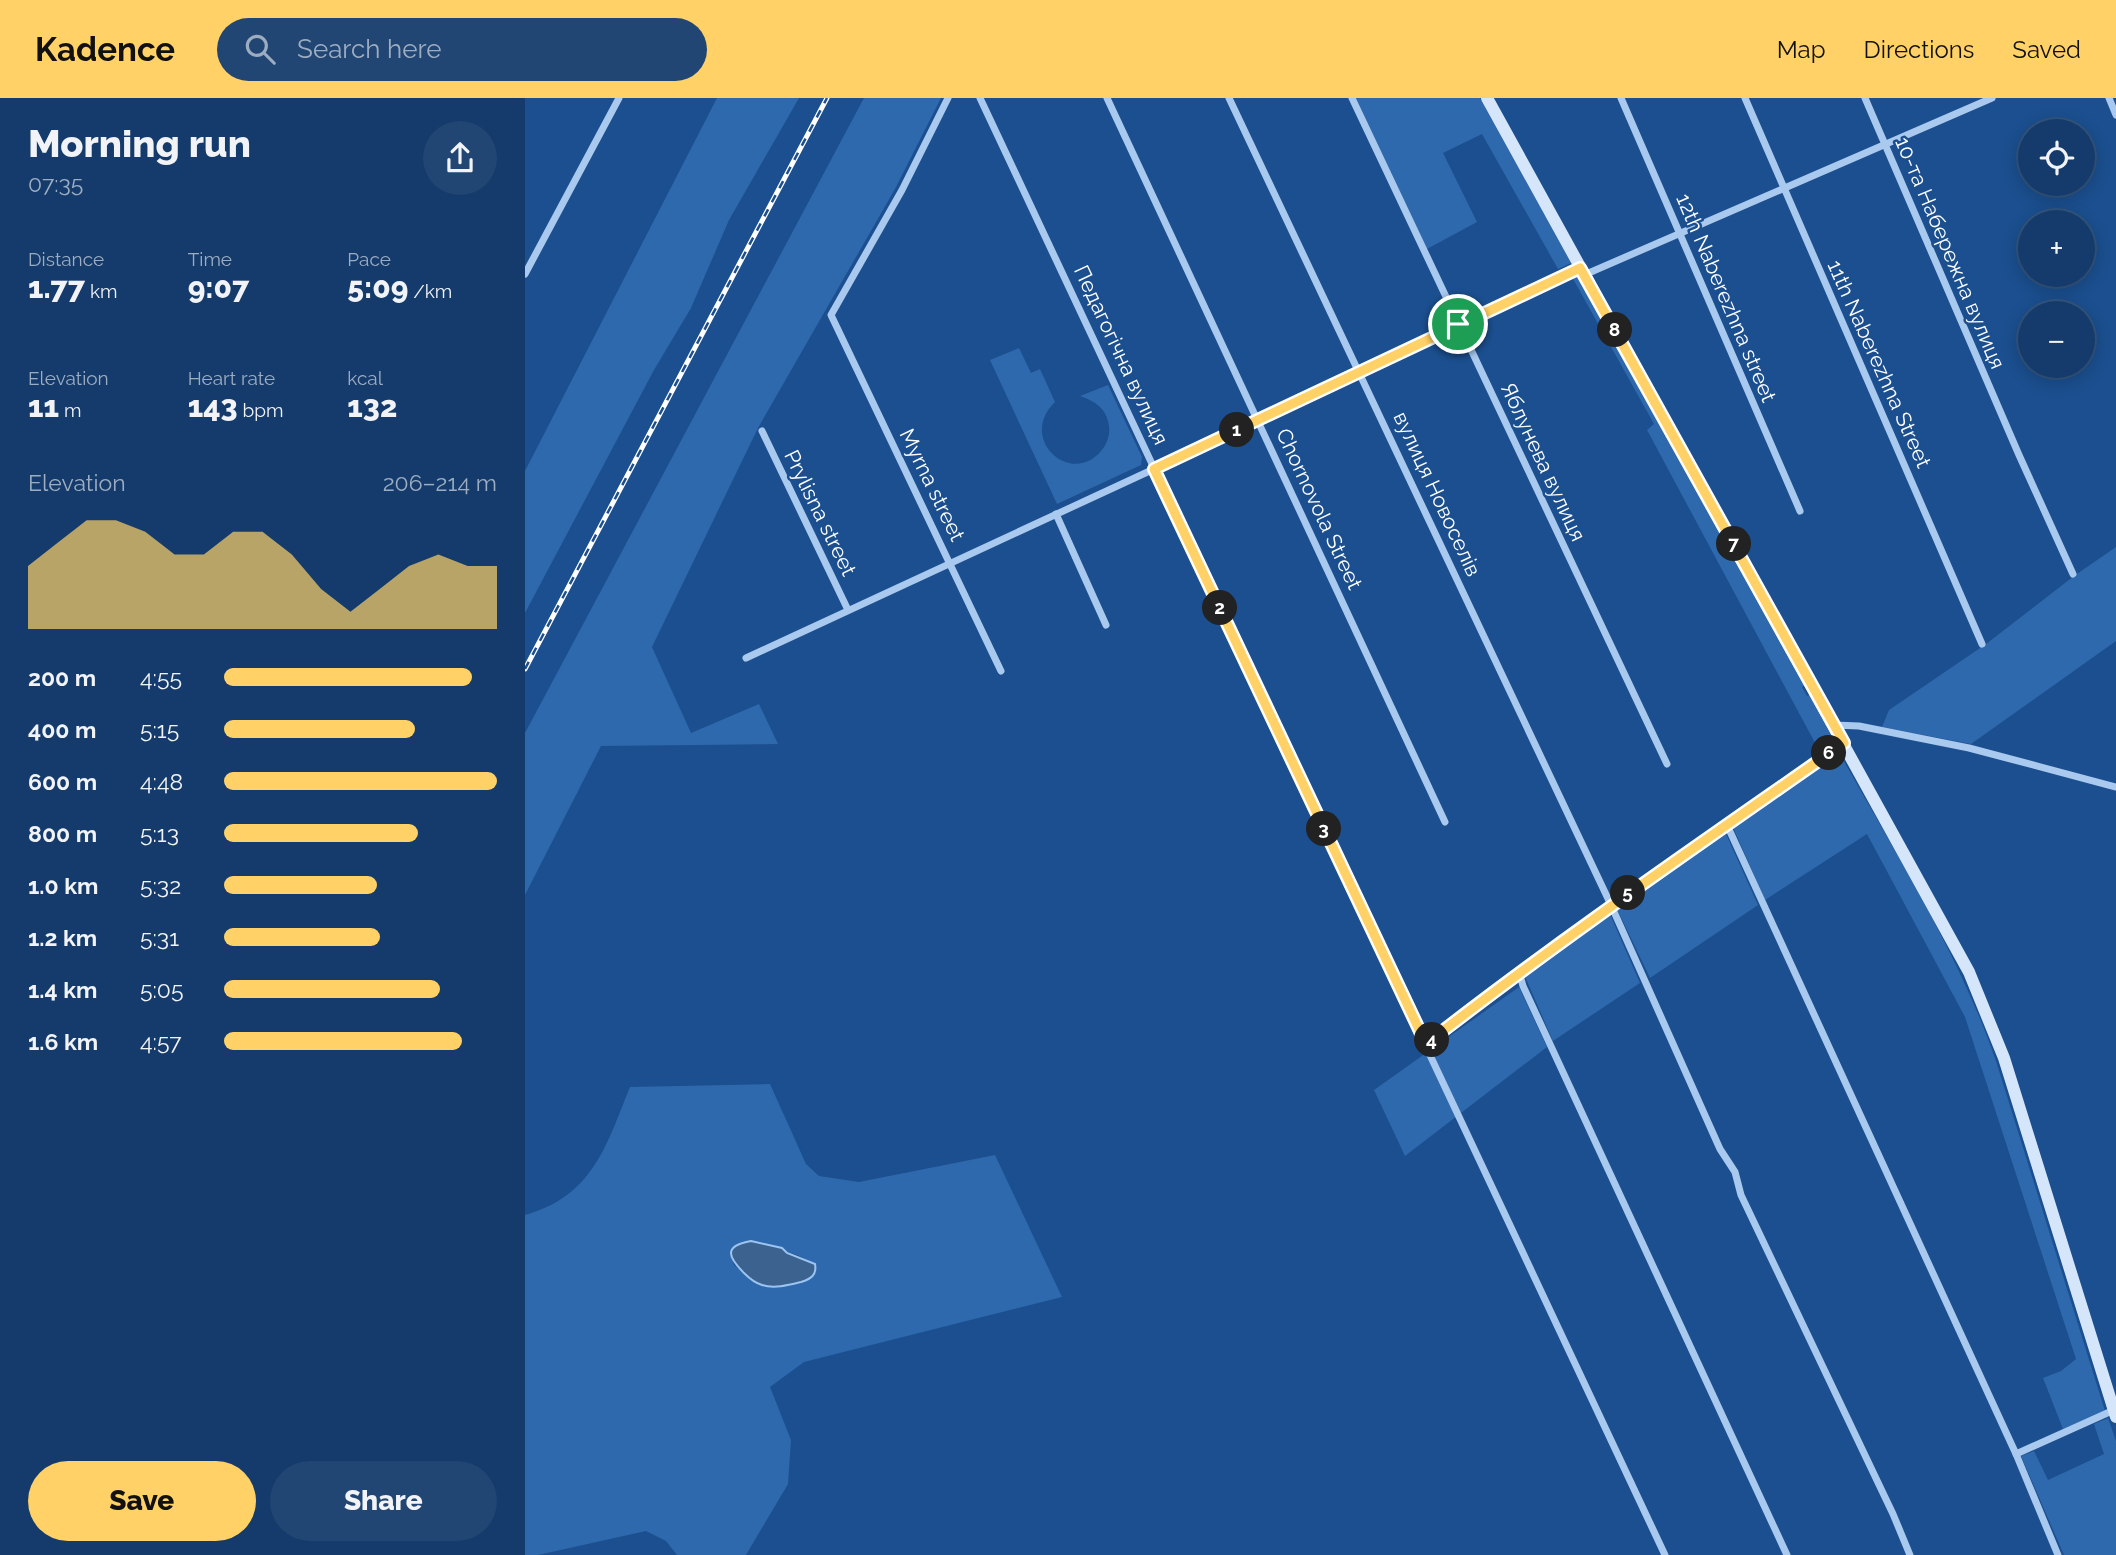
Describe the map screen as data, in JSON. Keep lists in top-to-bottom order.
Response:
{
  "streets": {
    "street": [
      "10-та Набережна вулиця",
      "12th Naberezhna street",
      "Педагогічна вулиця",
      "11th Naberezhna Street",
      "Яблунева вулиця",
      "Myrna street",
      "вулиця Новоселів",
      "Chornovola Street",
      "Prylisna street"
    ]
  },
  "page": {
    "header": "Kadence",
    "search": "Search here",
    "nav": ["Map", "Directions", "Saved"],
    "heading": ["Morning run", "07:35"],
    "map_buttons": ["+", "−"],
    "stats": [
      ["Distance", "1.77 km"],
      ["Time", "9:07"],
      ["Pace", "5:09 /km"],
      ["Elevation", "11 m"],
      ["Heart rate", "143 bpm"],
      ["kcal", "132"]
    ],
    "pins": [
      "8",
      "1",
      "7",
      "2",
      "6",
      "3",
      "5",
      "4"
    ],
    "chart": ["Elevation", "206–214 m"],
    "list": [
      {
        "name": "200 m",
        "note": "4:55"
      },
      {
        "name": "400 m",
        "note": "5:15"
      },
      {
        "name": "600 m",
        "note": "4:48"
      },
      {
        "name": "800 m",
        "note": "5:13"
      },
      {
        "name": "1.0 km",
        "note": "5:32"
      },
      {
        "name": "1.2 km",
        "note": "5:31"
      },
      {
        "name": "1.4 km",
        "note": "5:05"
      },
      {
        "name": "1.6 km",
        "note": "4:57"
      }
    ],
    "buttons": ["Save", "Share"]
  }
}
